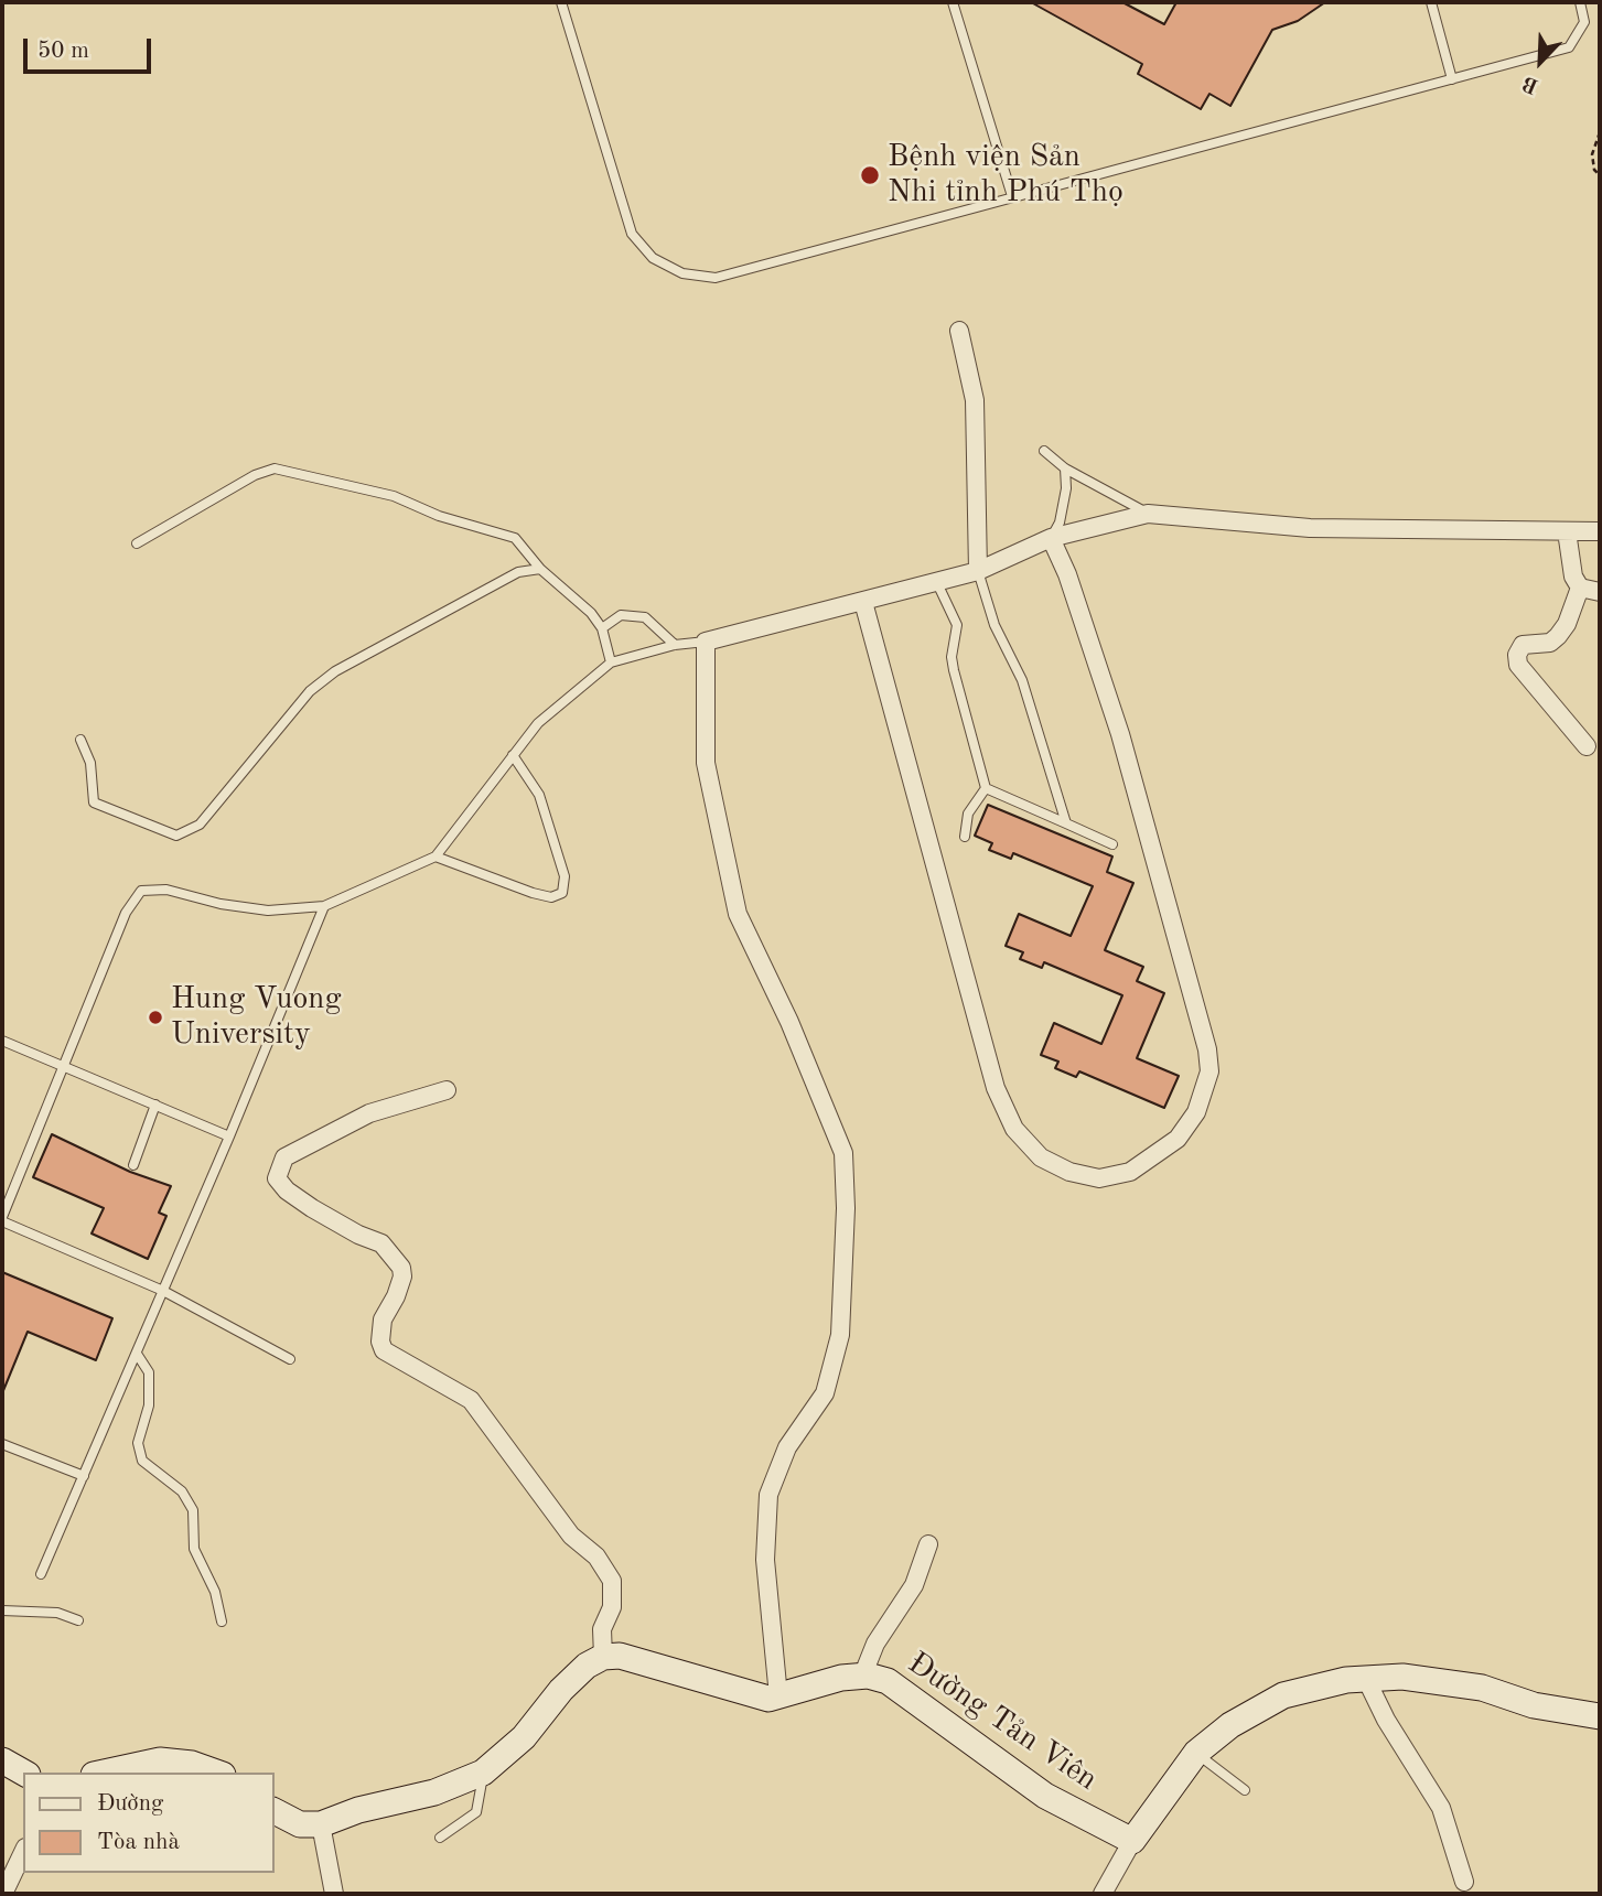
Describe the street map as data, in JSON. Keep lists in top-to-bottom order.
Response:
{
  "streets": {
    "street": ["Đường Tản Viên"]
  },
  "places": ["Bệnh viện Sản Nhi tỉnh Phú Thọ", "Hung Vuong University"],
  "legend": ["Đường", "Tòa nhà"],
  "scale_bar": "50 m",
  "north": "bottom left"
}
